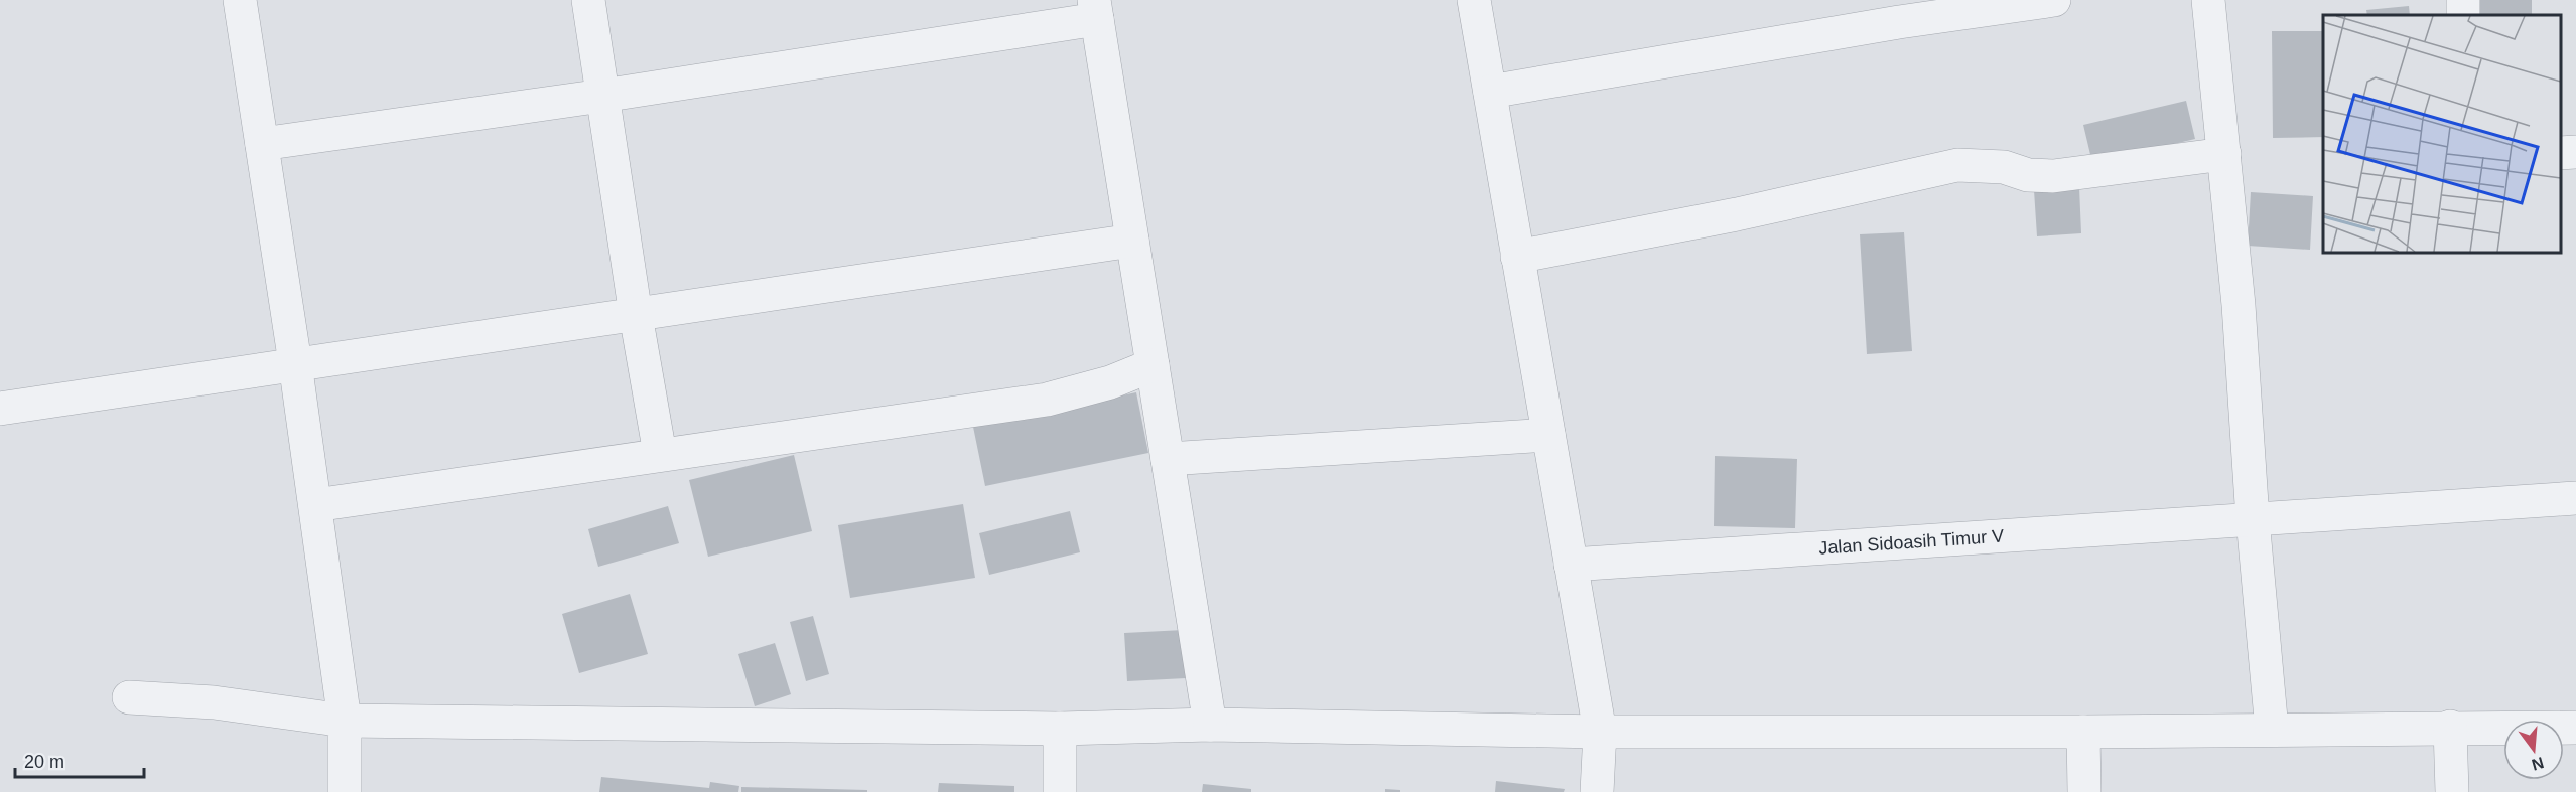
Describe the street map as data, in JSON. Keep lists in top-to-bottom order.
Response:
{
  "streets": {
    "street": ["Jalan Sidoasih Timur V"]
  },
  "scale_bar": "20 m",
  "north": "bottom"
}
